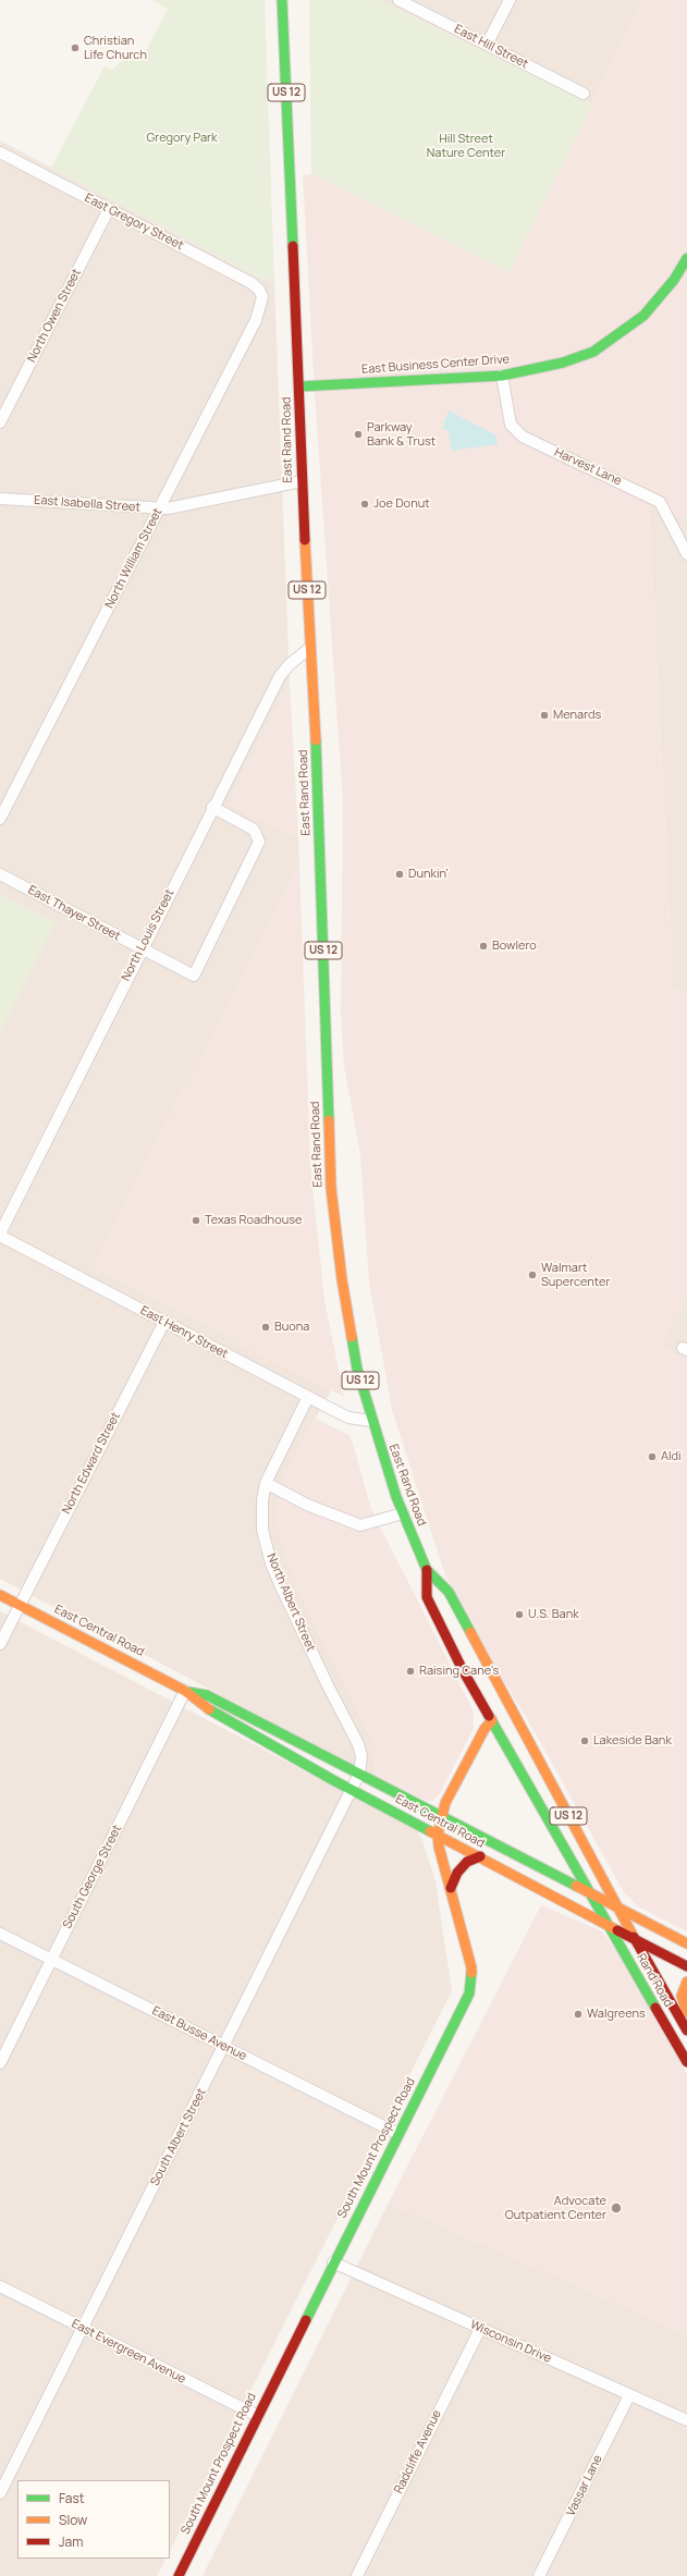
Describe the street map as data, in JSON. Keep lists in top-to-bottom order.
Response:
{
  "streets": {
    "main road": [
      "US 12",
      "East Business Center Drive",
      "East Rand Road",
      "East Central Road",
      "Rand Road",
      "South Mount Prospect Road"
    ],
    "street": [
      "East Hill Street",
      "East Gregory Street",
      "North Owen Street",
      "Harvest Lane",
      "East Isabella Street",
      "North William Street",
      "East Thayer Street",
      "North Louis Street",
      "East Henry Street",
      "North Edward Street",
      "North Albert Street",
      "South George Street",
      "East Busse Avenue",
      "South Albert Street",
      "Wisconsin Drive",
      "East Evergreen Avenue",
      "Radcliffe Avenue",
      "Vassar Lane"
    ]
  },
  "crossings": [
    ["East Gregory Street", "North Owen Street"],
    ["East Gregory Street", "North William Street"],
    ["East Business Center Drive", "East Rand Road"],
    ["East Business Center Drive", "Harvest Lane"],
    ["East Rand Road", "East Isabella Street"],
    ["East Rand Road", "North Louis Street"],
    ["East Rand Road", "East Henry Street"],
    ["East Rand Road", "East Central Road"],
    ["East Rand Road", "Rand Road"],
    ["East Rand Road", "South Mount Prospect Road"],
    ["East Isabella Street", "North William Street"],
    ["East Thayer Street", "North Louis Street"],
    ["North Louis Street", "East Henry Street"],
    ["East Henry Street", "North Edward Street"],
    ["East Henry Street", "North Albert Street"],
    ["North Edward Street", "East Central Road"],
    ["North Albert Street", "East Central Road"],
    ["North Albert Street", "South Albert Street"],
    ["East Central Road", "South George Street"],
    ["East Central Road", "Rand Road"],
    ["East Central Road", "South Albert Street"],
    ["East Central Road", "South Mount Prospect Road"],
    ["South George Street", "East Busse Avenue"],
    ["East Busse Avenue", "South Albert Street"],
    ["East Busse Avenue", "South Mount Prospect Road"],
    ["South Albert Street", "East Evergreen Avenue"],
    ["South Mount Prospect Road", "Wisconsin Drive"],
    ["South Mount Prospect Road", "East Evergreen Avenue"],
    ["Wisconsin Drive", "Radcliffe Avenue"],
    ["Wisconsin Drive", "Vassar Lane"]
  ],
  "parks": ["Gregory Park", "Hill Street Nature Center"],
  "places": [
    "Christian Life Church",
    "Parkway Bank & Trust",
    "Joe Donut",
    "Menards",
    "Dunkin'",
    "Bowlero",
    "Texas Roadhouse",
    "Walmart Supercenter",
    "Buona",
    "Aldi",
    "U.S. Bank",
    "Raising Cane's",
    "Lakeside Bank",
    "Walgreens",
    "Advocate Outpatient Center"
  ],
  "legend": ["Fast", "Slow", "Jam"]
}
